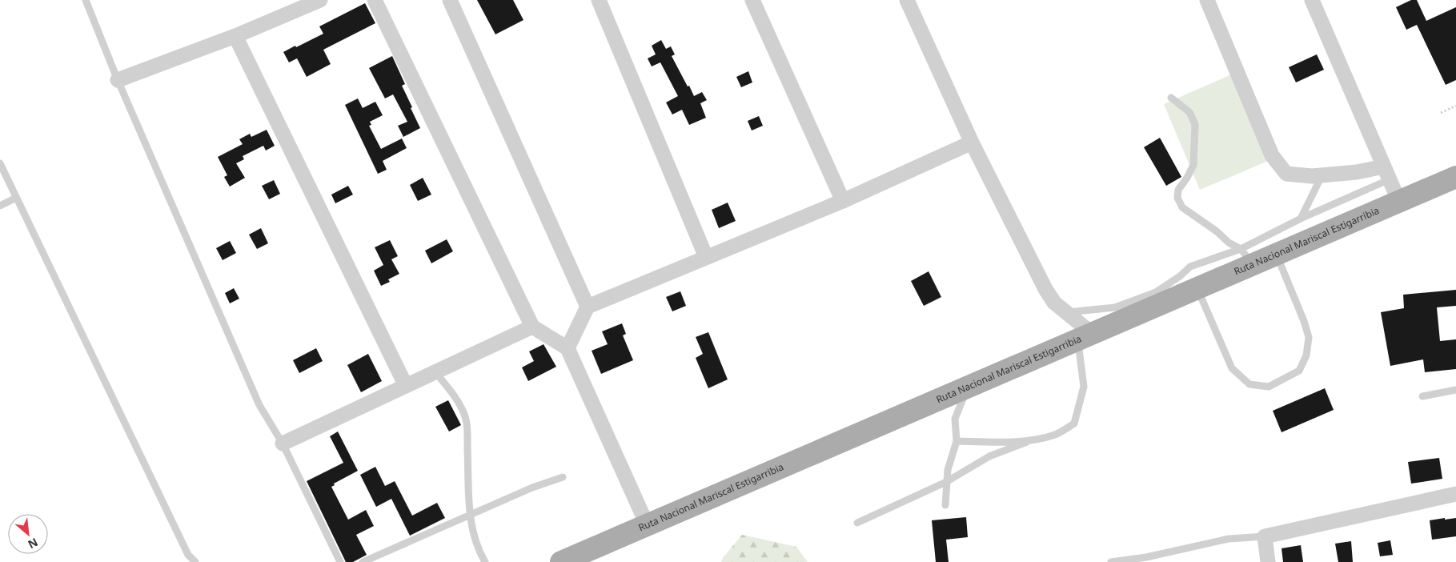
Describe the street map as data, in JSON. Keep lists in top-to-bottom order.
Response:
{
  "streets": {
    "main road": ["Ruta Nacional Mariscal Estigarribia"]
  },
  "north": "bottom right"
}
